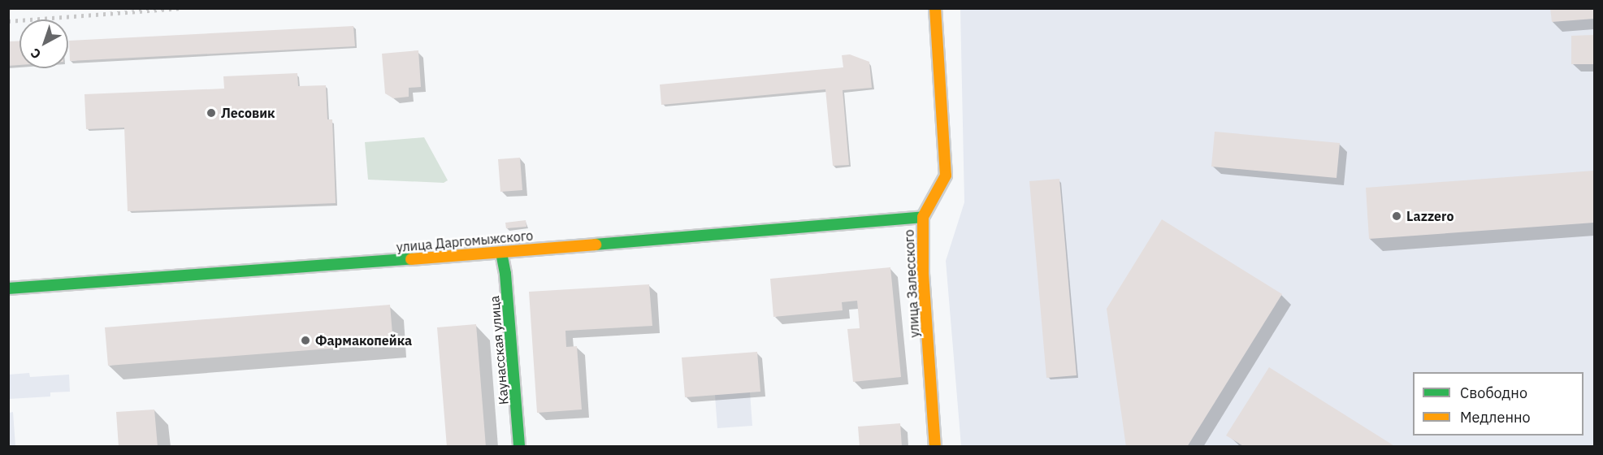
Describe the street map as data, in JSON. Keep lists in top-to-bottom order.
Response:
{
  "streets": {
    "street": ["улица Даргомыжского", "улица Залесского", "Каунасская улица"]
  },
  "crossings": [
    ["улица Даргомыжского", "улица Залесского"],
    ["улица Даргомыжского", "Каунасская улица"]
  ],
  "places": ["Лесовик", "Lazzero", "Фармакопейка"],
  "legend": ["Свободно", "Медленно"],
  "north": "bottom left"
}
